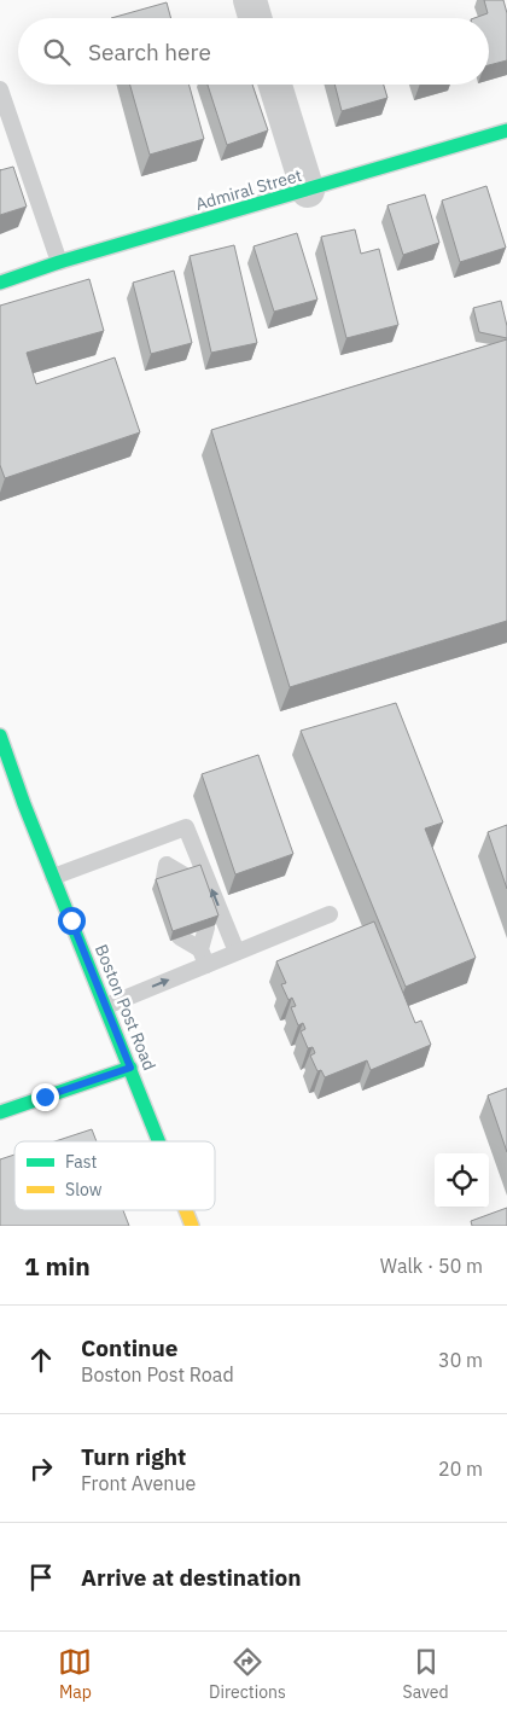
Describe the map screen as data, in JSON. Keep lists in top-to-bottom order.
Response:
{
  "streets": {
    "street": ["Admiral Street", "Boston Post Road"]
  },
  "legend": ["Fast", "Slow"],
  "page": {
    "search": "Search here",
    "heading": ["1 min", "Walk · 50 m"],
    "list": [
      ["Continue", "Boston Post Road", "30 m"],
      ["Turn right", "Front Avenue", "20 m"],
      "Arrive at destination"
    ],
    "nav": ["Map", "Directions", "Saved"]
  }
}
